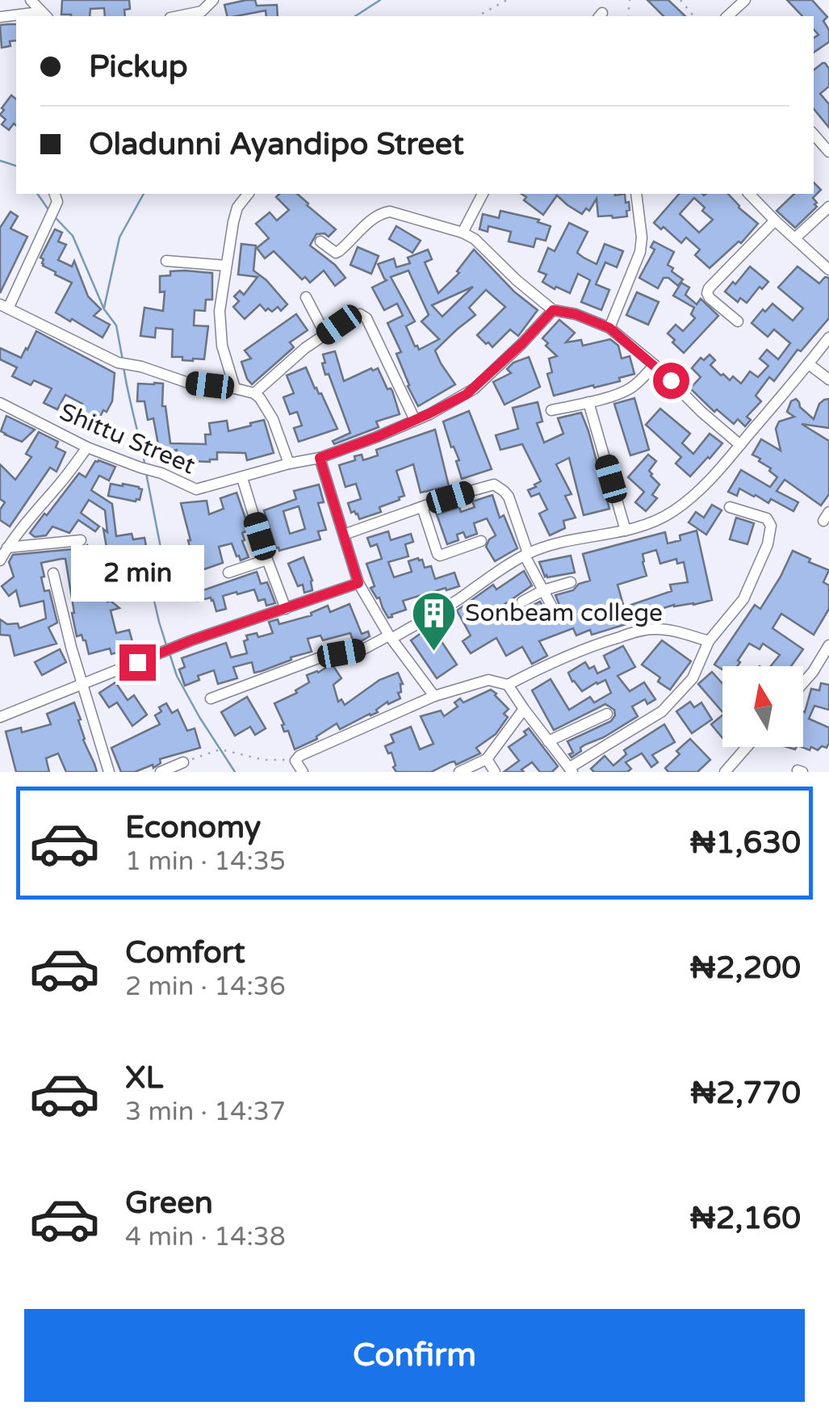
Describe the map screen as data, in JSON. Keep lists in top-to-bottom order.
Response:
{
  "streets": {
    "street": ["Shittu Street"]
  },
  "places": {
    "building": ["Sonbeam college"]
  },
  "north": "top",
  "page": {
    "banner": ["Pickup", "Oladunni Ayandipo Street"],
    "bubble": "2 min",
    "list": [
      {
        "name": "Economy",
        "note": "1 min · 14:35",
        "value": "₦1,630"
      },
      {
        "name": "Comfort",
        "note": "2 min · 14:36",
        "value": "₦2,200"
      },
      {
        "name": "XL",
        "note": "3 min · 14:37",
        "value": "₦2,770"
      },
      {
        "name": "Green",
        "note": "4 min · 14:38",
        "value": "₦2,160"
      }
    ],
    "buttons": "Confirm"
  }
}
